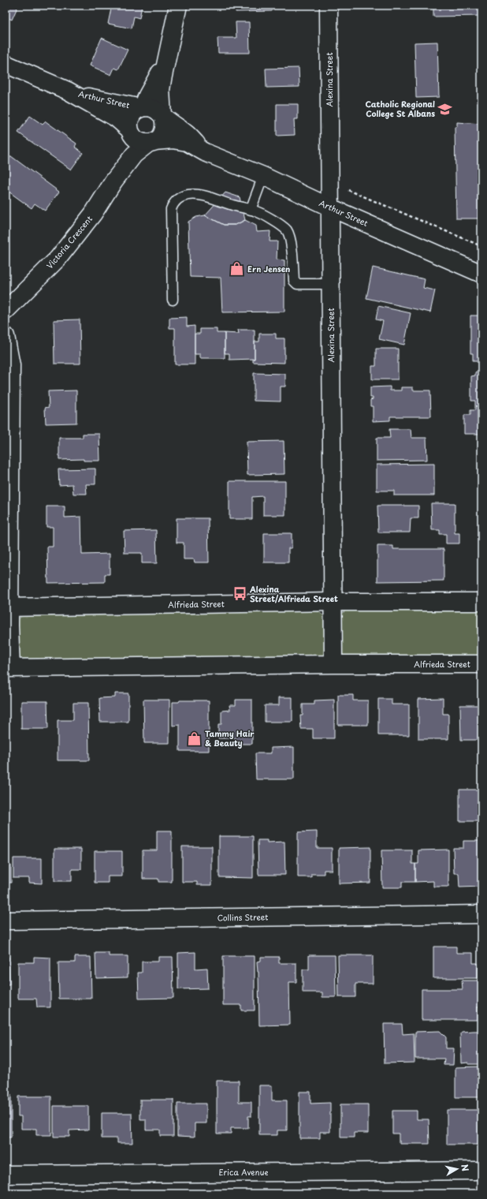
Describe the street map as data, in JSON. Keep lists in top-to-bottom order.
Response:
{
  "streets": {
    "street": [
      "Alexina Street",
      "Arthur Street",
      "Victoria Crescent",
      "Alfrieda Street",
      "Collins Street",
      "Erica Avenue"
    ]
  },
  "crossings": [
    ["Alexina Street", "Arthur Street"],
    ["Alexina Street", "Alfrieda Street"],
    ["Arthur Street", "Victoria Crescent"]
  ],
  "places": {
    "school or university": ["Catholic Regional College St Albans"],
    "shop": ["Ern Jensen", "Tammy Hair & Beauty"],
    "bus stop": ["Alexina Street/Alfrieda Street"]
  },
  "north": "right"
}
